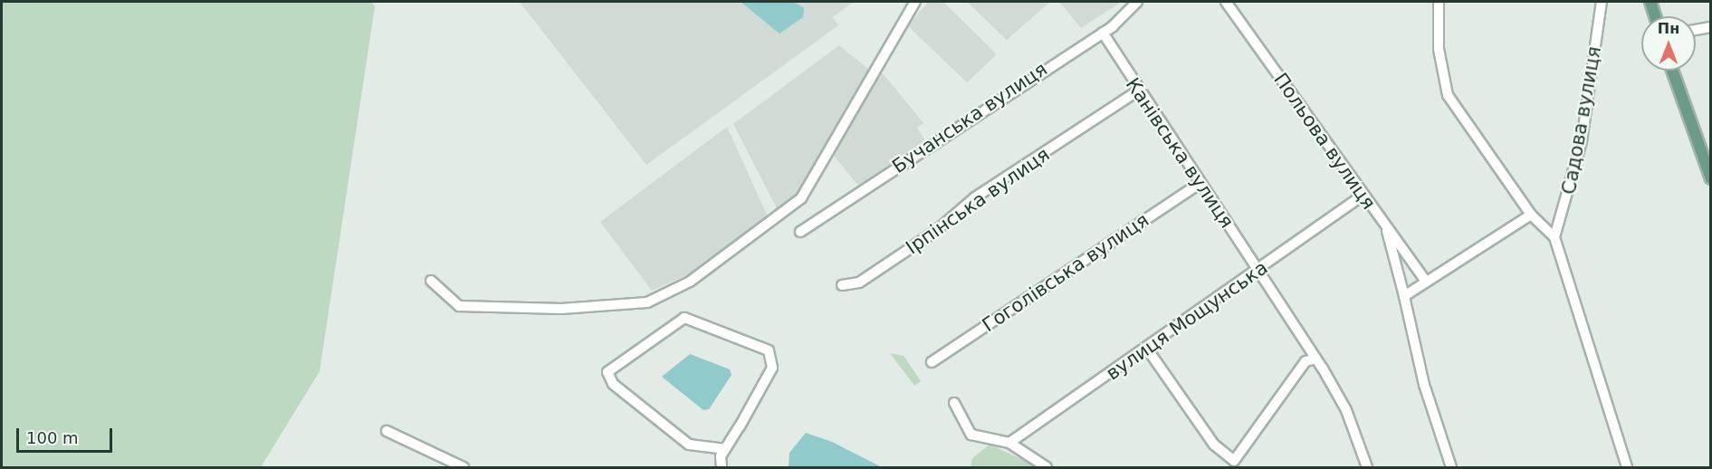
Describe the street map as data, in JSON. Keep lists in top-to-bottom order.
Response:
{
  "streets": {
    "street": [
      "Бучанська вулиця",
      "Садова вулиця",
      "Польова вулиця",
      "Канівська вулиця",
      "Ірпінська вулиця",
      "Гоголівська вулиця",
      "вулиця Мощунська"
    ]
  },
  "crossings": [
    ["Бучанська вулиця", "Канівська вулиця"],
    ["Польова вулиця", "вулиця Мощунська"],
    ["Канівська вулиця", "Ірпінська вулиця"],
    ["Канівська вулиця", "Гоголівська вулиця"],
    ["Канівська вулиця", "вулиця Мощунська"]
  ],
  "scale_bar": "100 m",
  "north": "top"
}
